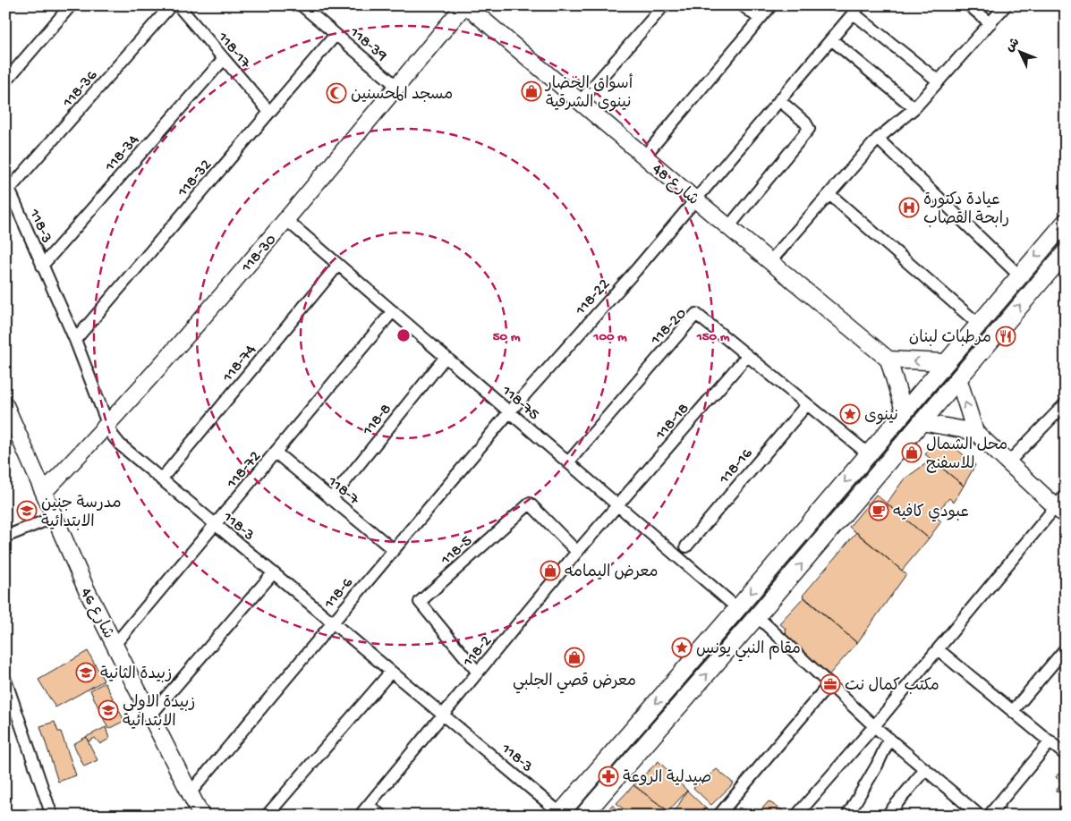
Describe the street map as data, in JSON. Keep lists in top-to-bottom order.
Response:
{
  "streets": {
    "street": [
      "118-39",
      "118-17",
      "118-36",
      "118-34",
      "118-32",
      "شارع 48",
      "118-3",
      "118-30",
      "118-22",
      "118-20",
      "118-74",
      "118-75",
      "118-8",
      "118-18",
      "118-16",
      "118-72",
      "118-7",
      "118-5",
      "118-6",
      "شارع 46",
      "118-2"
    ]
  },
  "crossings": [
    ["118-39", "118-32"],
    ["118-39", "118-30"],
    ["118-17", "118-34"],
    ["118-17", "118-32"],
    ["118-36", "118-3"],
    ["118-34", "118-3"],
    ["118-32", "118-3"],
    ["شارع 48", "118-30"],
    ["شارع 48", "118-22"],
    ["118-3", "118-30"],
    ["118-3", "118-74"],
    ["118-3", "118-72"],
    ["118-3", "118-6"],
    ["118-3", "118-2"],
    ["118-30", "118-75"],
    ["118-30", "شارع 46"],
    ["118-22", "118-75"],
    ["118-22", "118-6"],
    ["118-20", "118-75"],
    ["118-20", "118-18"],
    ["118-20", "118-16"],
    ["118-74", "118-75"],
    ["118-75", "118-8"],
    ["118-75", "118-18"],
    ["118-75", "118-72"],
    ["118-75", "118-6"],
    ["118-75", "118-2"],
    ["118-8", "118-7"],
    ["118-18", "118-2"],
    ["118-72", "118-7"],
    ["118-72", "شارع 46"],
    ["118-7", "118-6"],
    ["118-5", "118-2"],
    ["118-6", "شارع 46"]
  ],
  "places": {
    "shop": [
      "أسواق الخضار نينوى الشرقية",
      "محل الشمال للاسفنج",
      "معرض اليمامه",
      "معرض قصي الجلبي"
    ],
    "mosque": ["مسجد المحسنين"],
    "hospital": ["عيادة دكتورة رابحة القصاب"],
    "restaurant": ["مرطبات لبنان"],
    "place": ["نينوى", "مقام النبي يونس"],
    "school or university": ["مدرسة جنين الابتدائية", "زبيدة الثانية", "زبيدة الاولى الابتدائية"],
    "cafe": ["عبودي كافيه"],
    "office": ["مكتب كمال نت"],
    "pharmacy": ["صيدلية الروعة"]
  },
  "north": "top left",
  "rings": ["50 m", "100 m", "150 m"]
}
